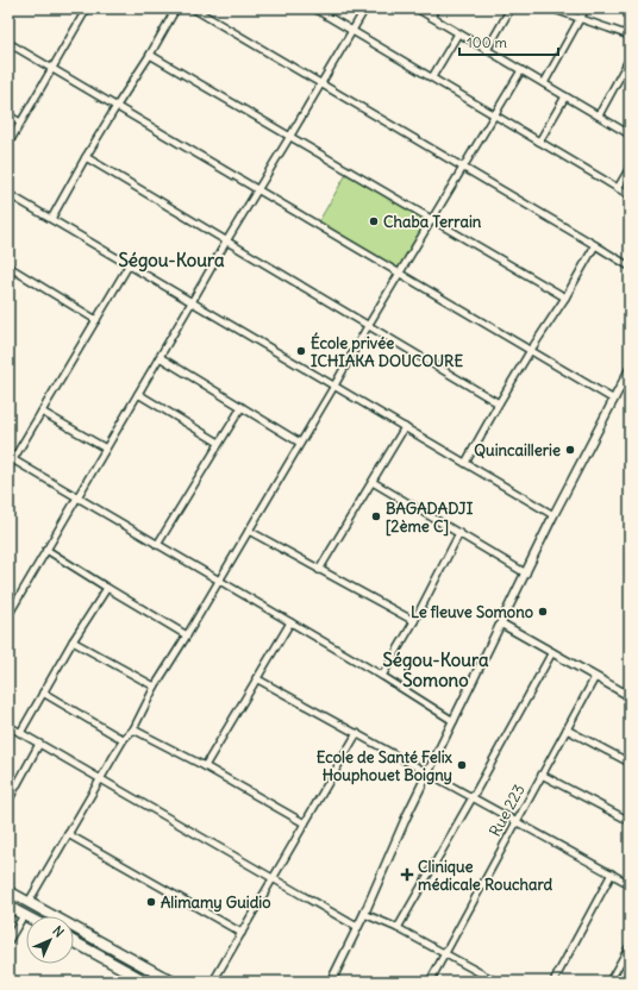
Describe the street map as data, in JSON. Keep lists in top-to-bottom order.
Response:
{
  "streets": {
    "street": ["Rue 223"]
  },
  "districts": ["Ségou-Koura", "Ségou-Koura Somono"],
  "places": {
    "other": [
      "Chaba Terrain",
      "École privée ICHIAKA DOUCOURE",
      "Quincaillerie",
      "BAGADADJI [2ème C]",
      "Le fleuve Somono",
      "Ecole de Santé Felix Houphouet Boigny",
      "Alimamy Guidio"
    ],
    "health": ["Clinique médicale Rouchard"]
  },
  "scale_bar": "100 m",
  "north": "top right"
}
